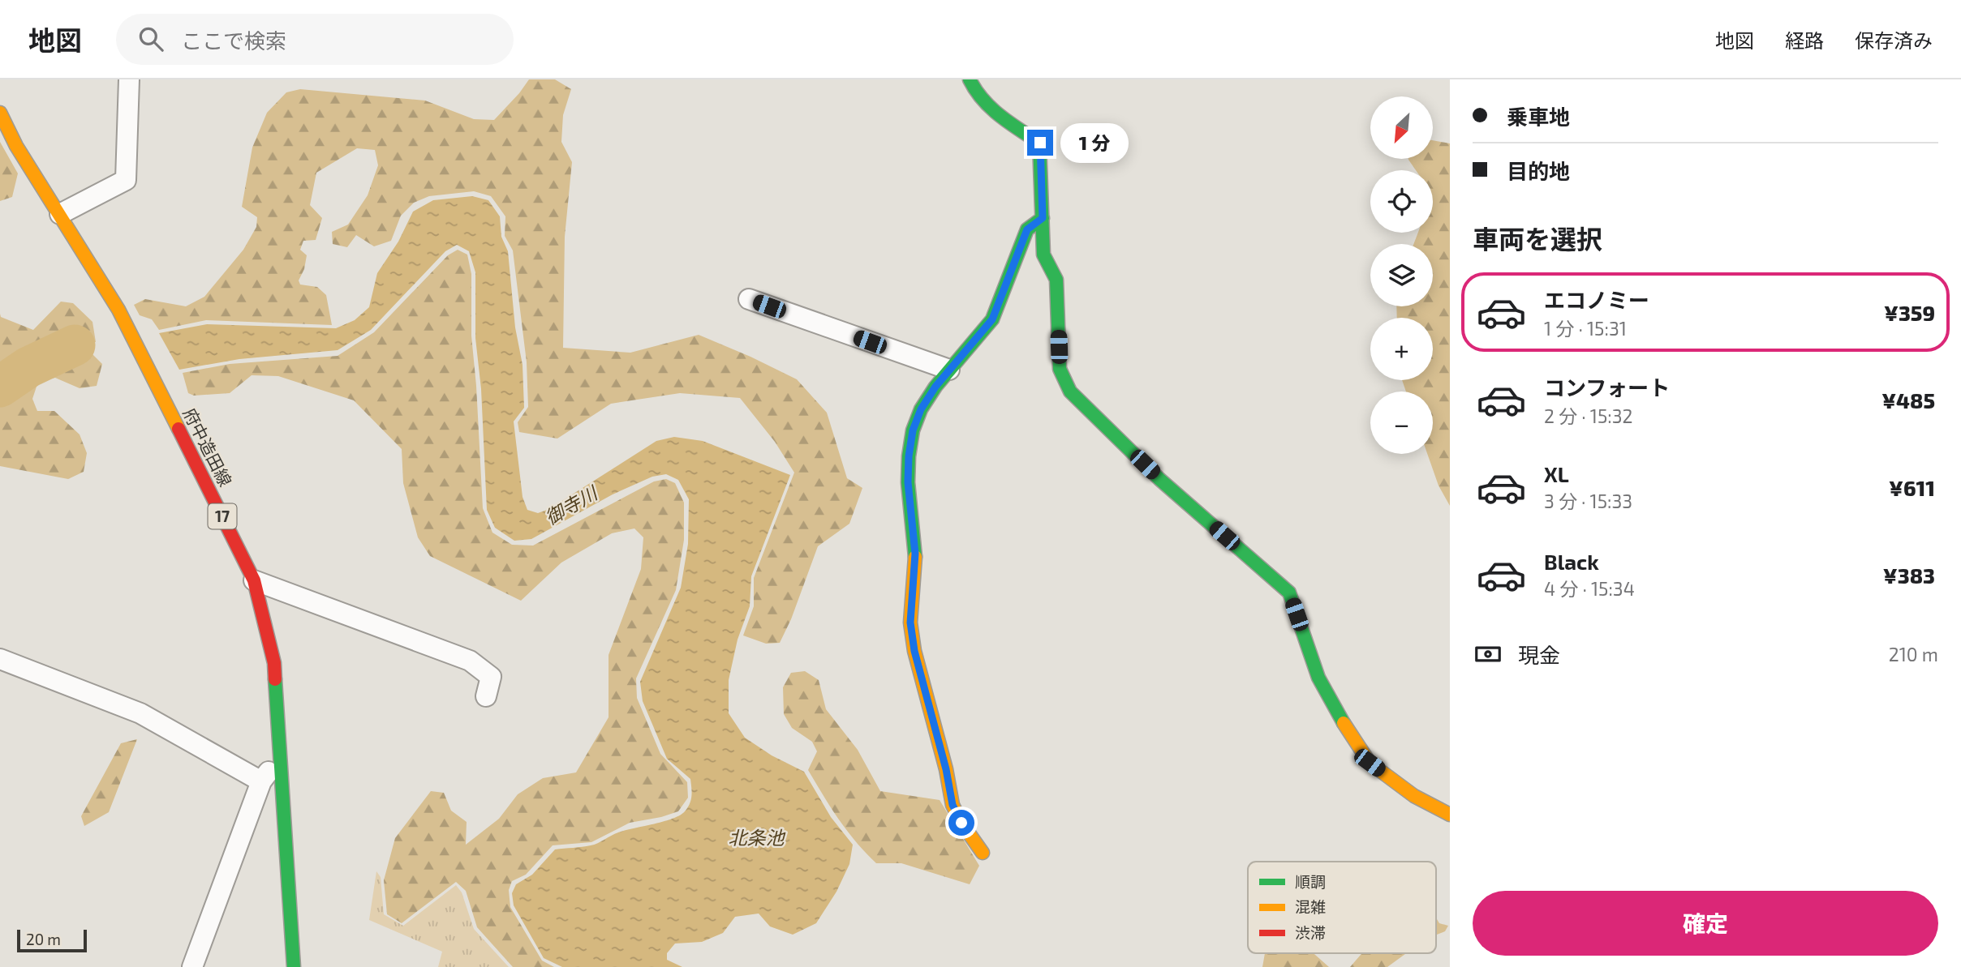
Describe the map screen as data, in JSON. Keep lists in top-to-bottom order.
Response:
{
  "streets": {
    "street": ["府中造田線", "17"]
  },
  "water": ["御寺川", "北条池"],
  "legend": ["順調", "混雑", "渋滞"],
  "scale_bar": "20 m",
  "north": "bottom left",
  "page": {
    "header": "地図",
    "search": "ここで検索",
    "nav": ["地図", "経路", "保存済み"],
    "banner": ["乗車地", "目的地"],
    "map_buttons": ["+", "−"],
    "bubble": "1 分",
    "heading": "車両を選択",
    "list": [
      {
        "name": "エコノミー",
        "note": "1 分 · 15:31",
        "value": "¥359"
      },
      {
        "name": "コンフォート",
        "note": "2 分 · 15:32",
        "value": "¥485"
      },
      {
        "name": "XL",
        "note": "3 分 · 15:33",
        "value": "¥611"
      },
      {
        "name": "Black",
        "note": "4 分 · 15:34",
        "value": "¥383"
      }
    ],
    "pay": ["現金", "210 m"],
    "buttons": "確定",
    "scale": "20 m"
  }
}
